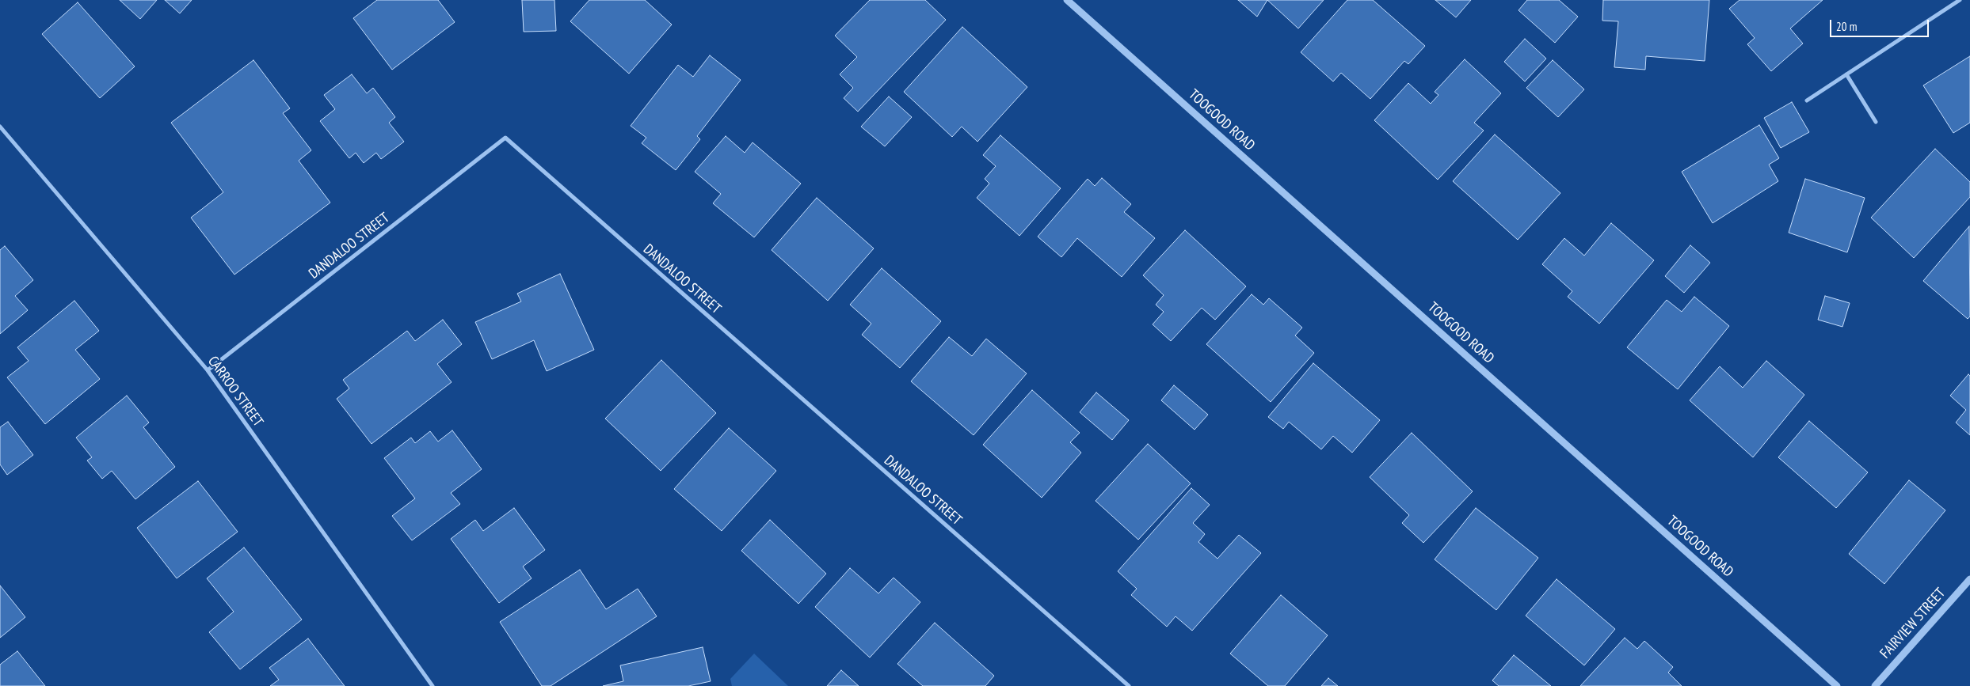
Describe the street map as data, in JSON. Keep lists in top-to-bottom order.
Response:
{
  "streets": {
    "street": [
      "TOOGOOD ROAD",
      "DANDALOO STREET",
      "CARROO STREET",
      "FAIRVIEW STREET"
    ]
  },
  "crossings": [
    ["DANDALOO STREET", "CARROO STREET"]
  ],
  "scale_bar": "20 m"
}
